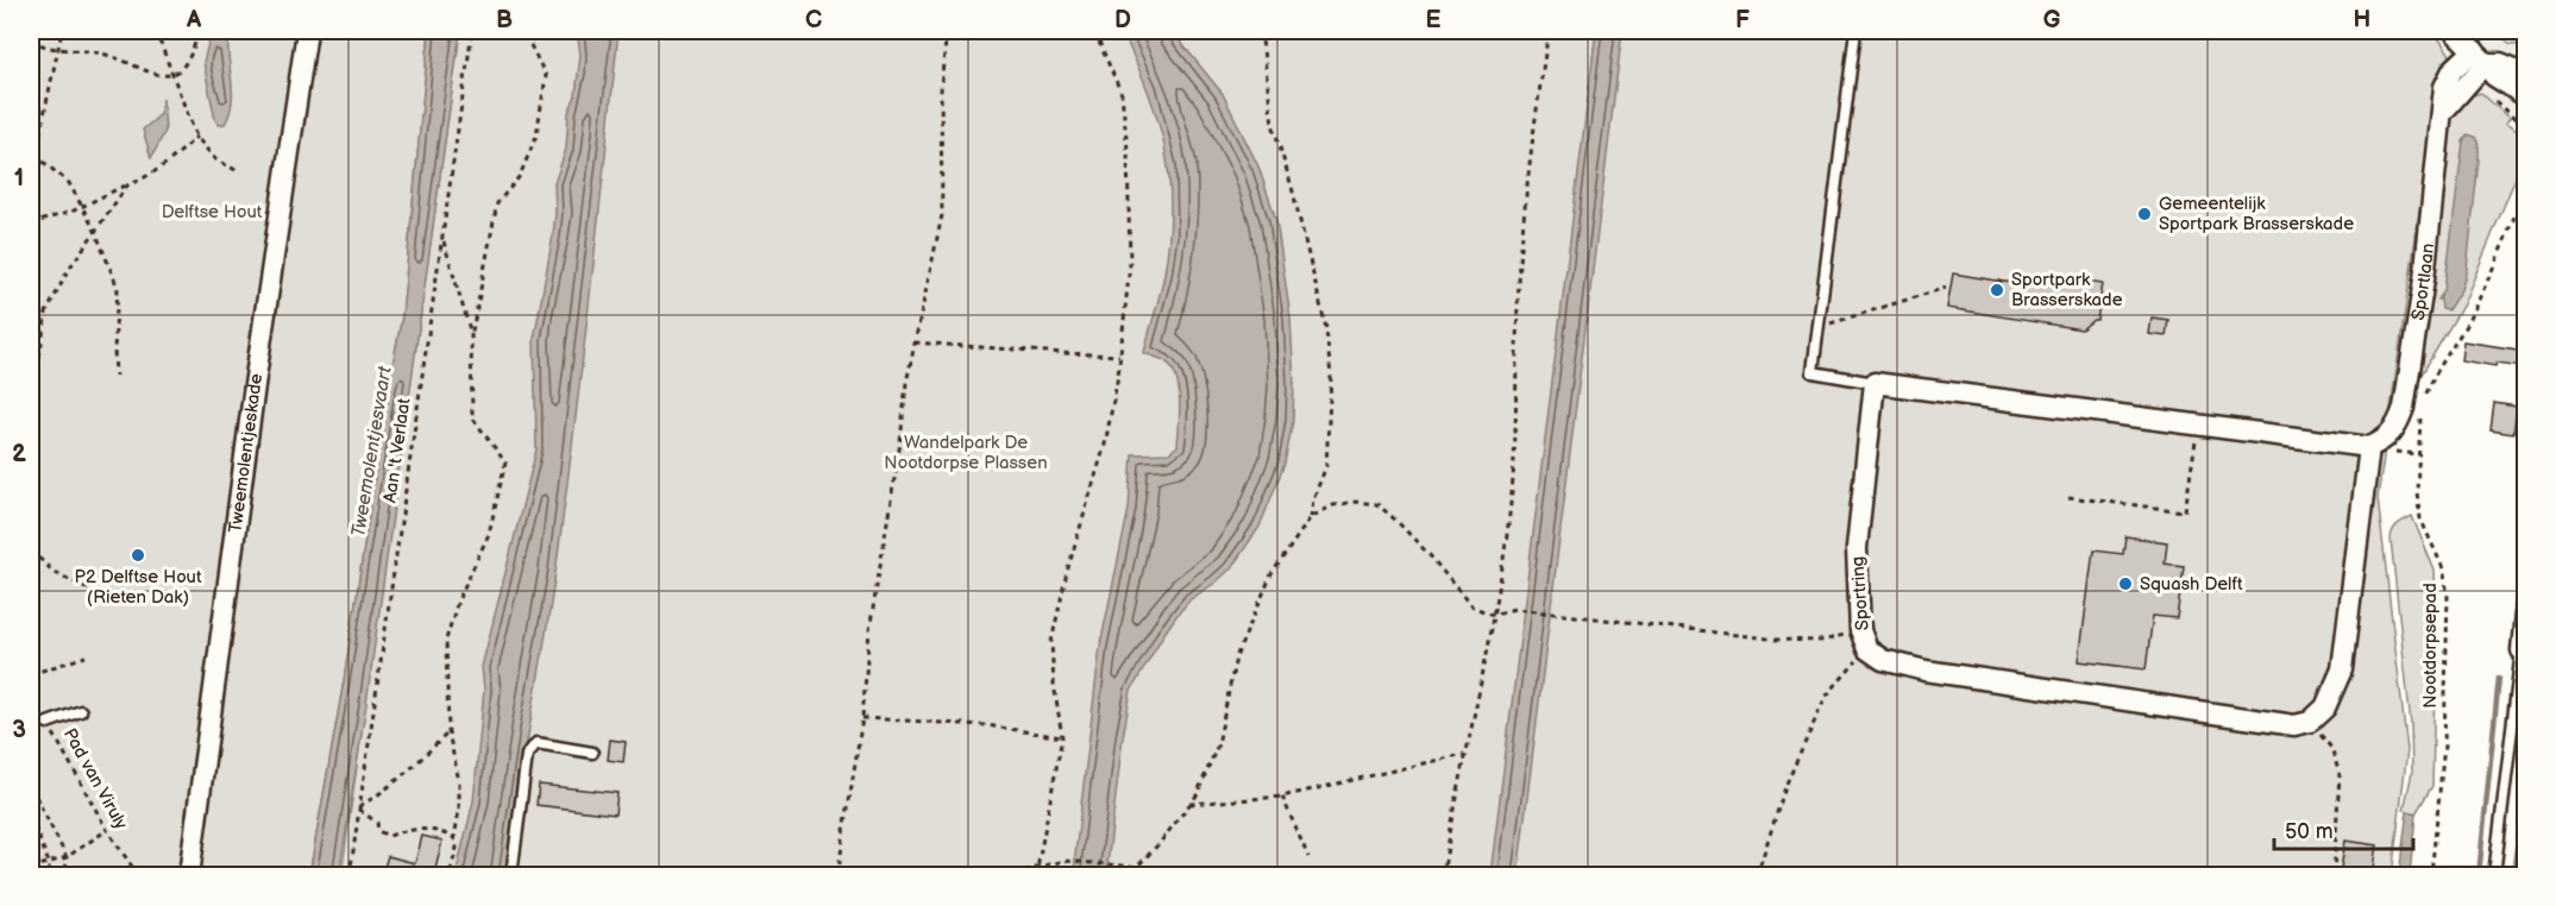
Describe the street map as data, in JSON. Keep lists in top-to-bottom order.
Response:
{
  "streets": {
    "street": ["Sportlaan", "Tweemolentjeskade", "Sportring"],
    "path": ["Aan 't Verlaat", "Nootdorpsepad", "Pad van Viruly"]
  },
  "water": ["Tweemolentjesvaart"],
  "parks": ["Delftse Hout", "Wandelpark De Nootdorpse Plassen"],
  "places": [
    "Gemeentelijk Sportpark Brasserskade",
    "Sportpark Brasserskade",
    "P2 Delftse Hout (Rieten Dak)",
    "Squash Delft"
  ],
  "scale_bar": "50 m",
  "grid": {
    "columns": [
      "A",
      "B",
      "C",
      "D",
      "E",
      "F",
      "G",
      "H"
    ],
    "rows": ["1", "2", "3"]
  }
}
